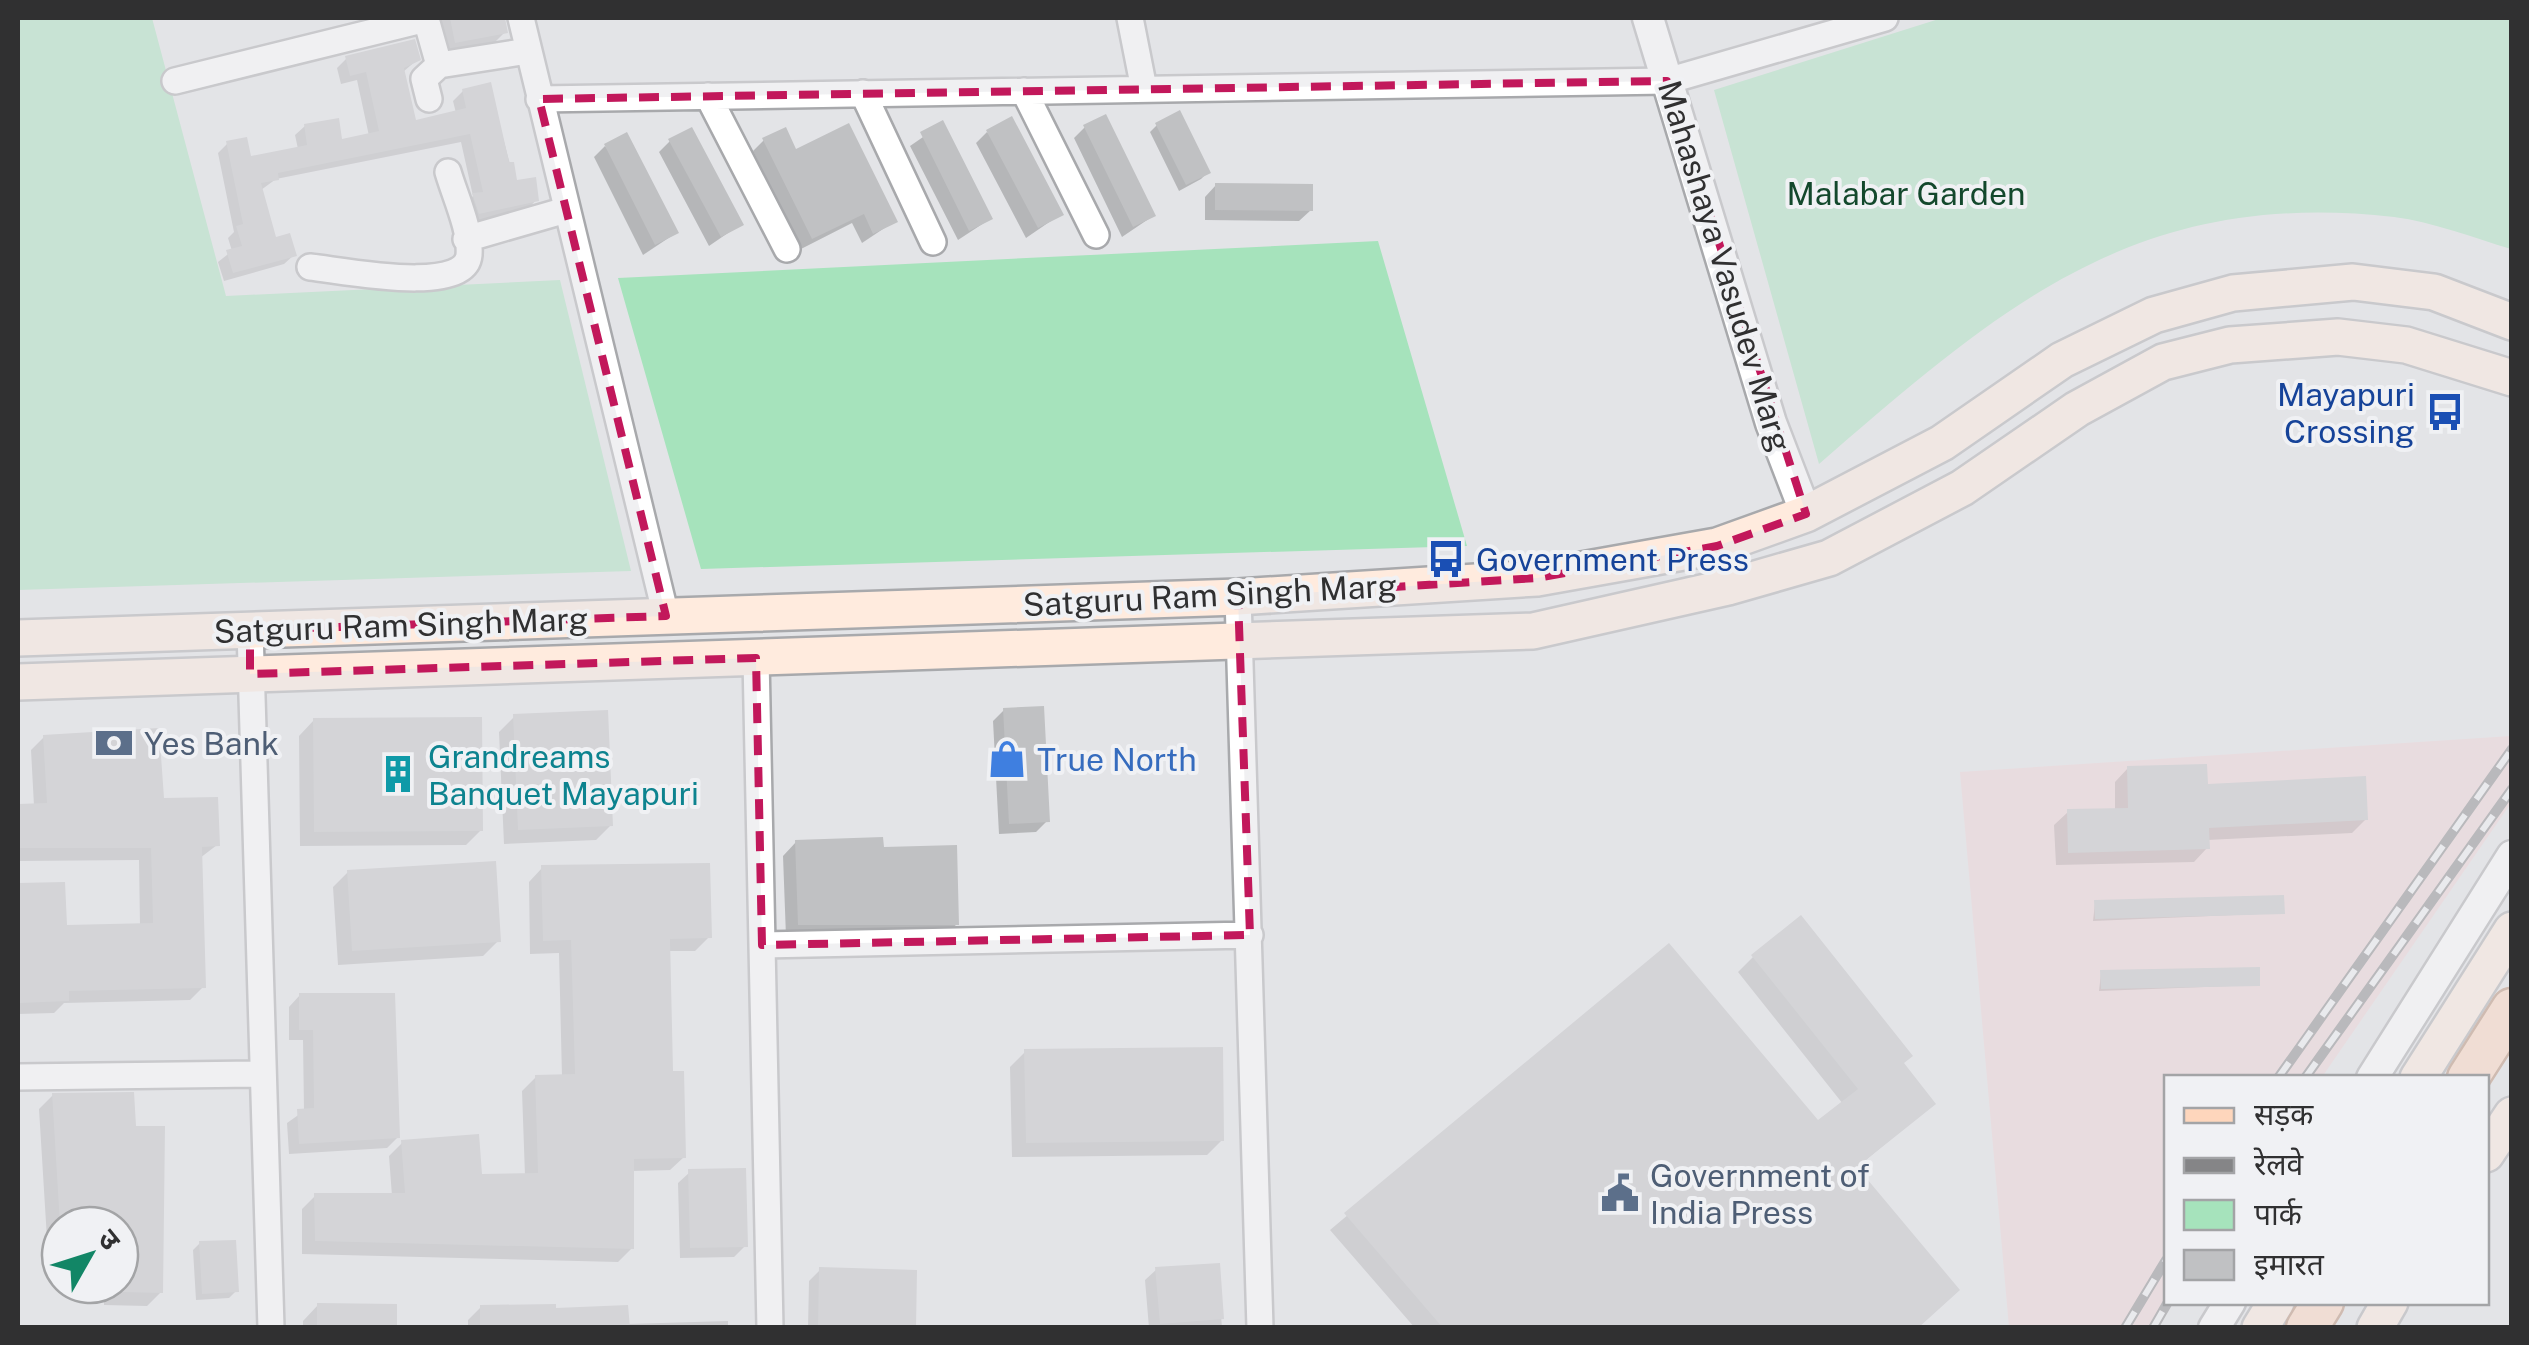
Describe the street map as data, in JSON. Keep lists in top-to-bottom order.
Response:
{
  "streets": {
    "main road": ["Satguru Ram Singh Marg"],
    "street": ["Mahashaya Vasudev Marg"]
  },
  "crossings": [
    ["Mahashaya Vasudev Marg", "Satguru Ram Singh Marg"]
  ],
  "parks": ["Malabar Garden"],
  "places": {
    "bus stop": ["Mayapuri Crossing", "Government Press"],
    "bank": ["Yes Bank"],
    "shop": ["True North"],
    "building": ["Grandreams Banquet Mayapuri"],
    "public building": ["Government of India Press"]
  },
  "legend": [
    "सड़क",
    "रेलवे",
    "पार्क",
    "इमारत"
  ],
  "north": "top right"
}
